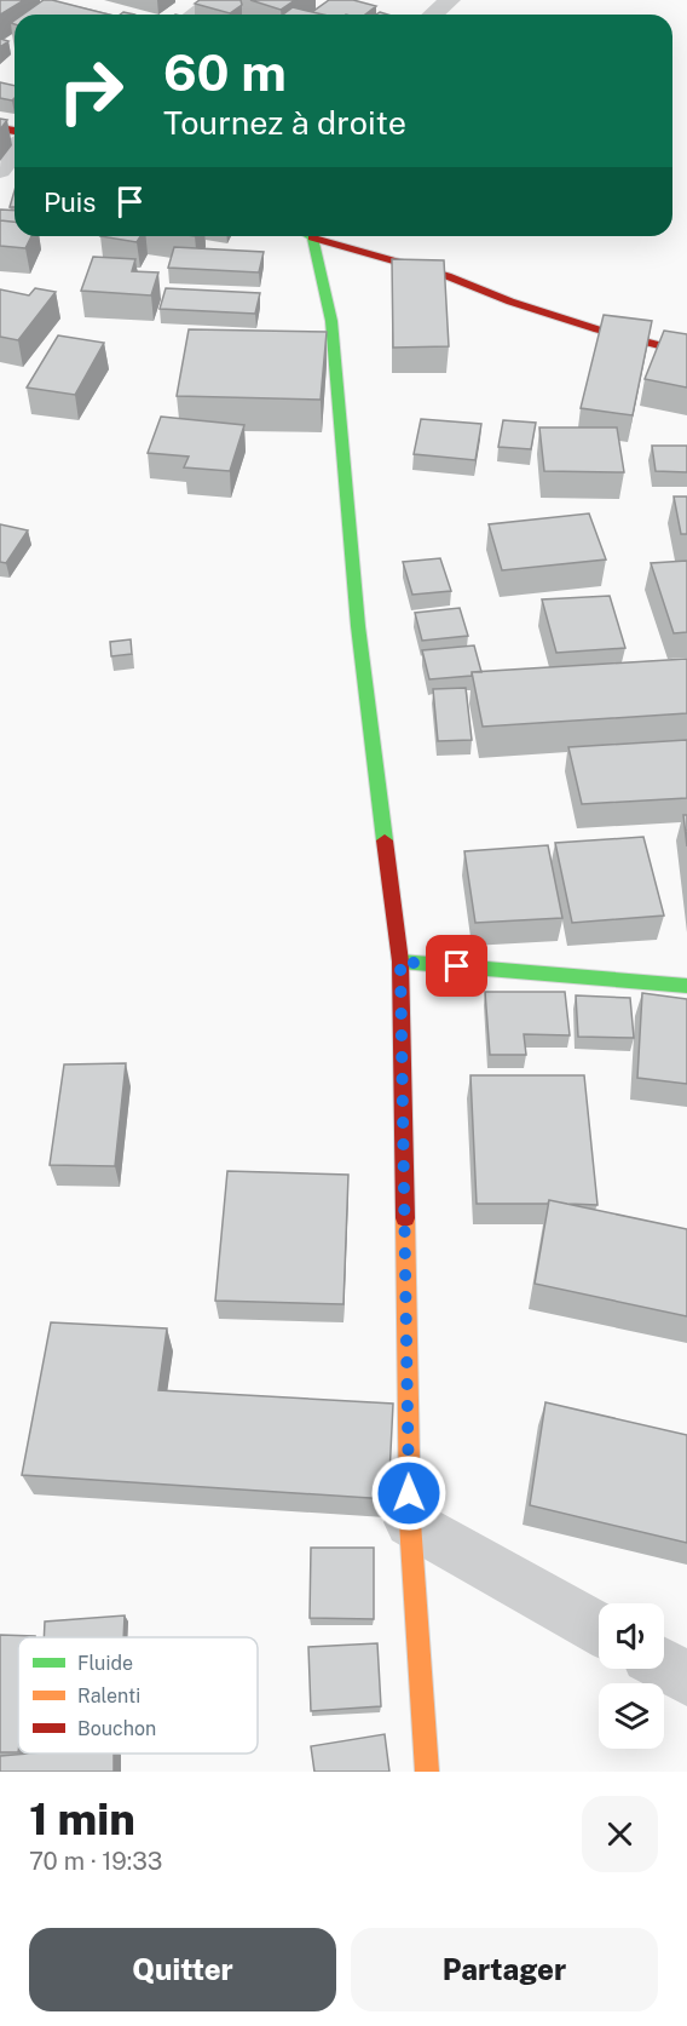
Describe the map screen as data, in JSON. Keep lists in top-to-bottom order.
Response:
{
  "legend": ["Fluide", "Ralenti", "Bouchon"],
  "page": {
    "turn": ["60 m", "Tournez à droite"],
    "then": "Puis",
    "heading": ["1 min", "70 m · 19:33"],
    "buttons": ["Quitter", "Partager"]
  }
}
